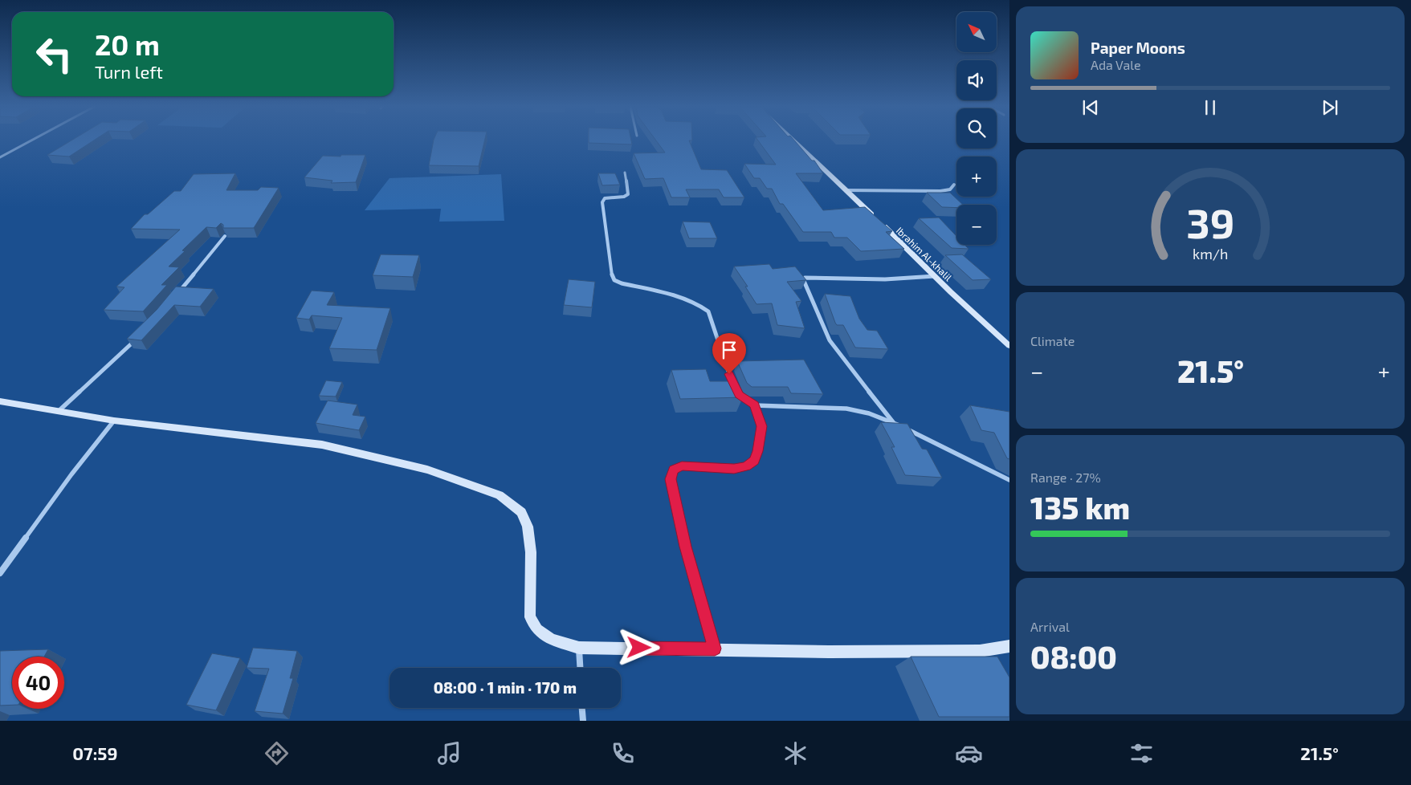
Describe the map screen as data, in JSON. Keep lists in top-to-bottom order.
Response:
{
  "streets": {
    "street": ["Ibrahim Al-khalil"]
  },
  "north": "top left",
  "page": {
    "map_buttons": ["+", "−"],
    "turn": ["20 m", "Turn left"],
    "song": ["Paper Moons", "Ada Vale"],
    "tile": [
      "Climate",
      ["Range · 27%", "135 km"],
      ["Arrival", "08:00"]
    ],
    "heat": ["−", "21.5°", "+"],
    "limit": "40",
    "trip": "08:00 · 1 min · 170 m",
    "tabs": ["07:59", "21.5°"],
    "gauge": ["39", "km/h"]
  }
}
